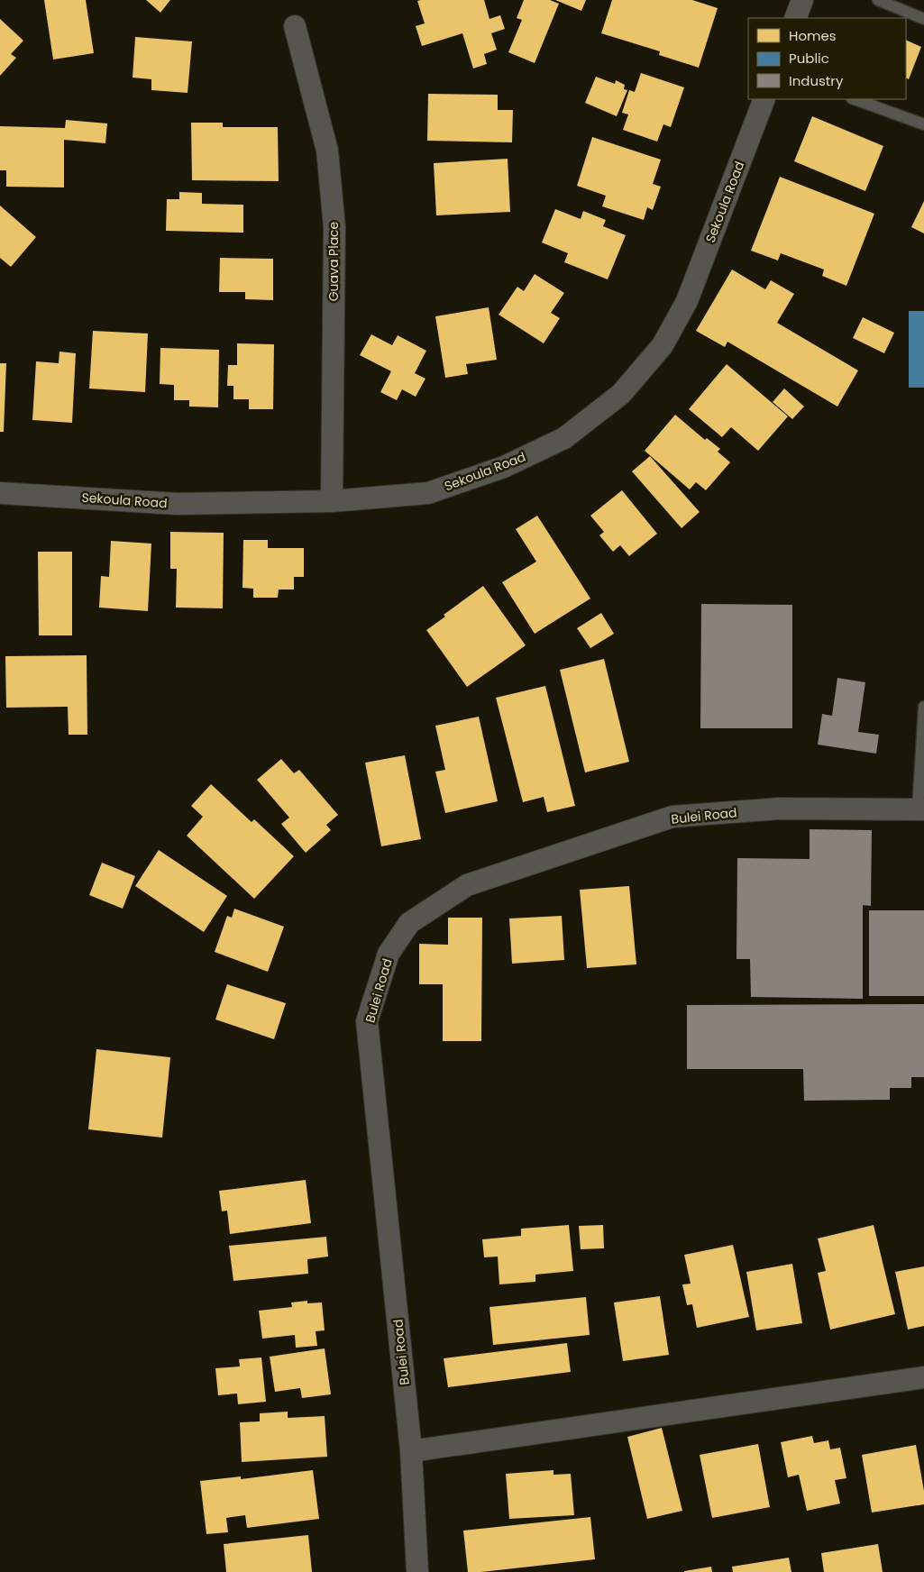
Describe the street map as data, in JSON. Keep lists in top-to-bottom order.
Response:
{
  "streets": {
    "street": ["Sekoula Road", "Guava Place", "Bulei Road"]
  },
  "crossings": [
    ["Sekoula Road", "Guava Place"]
  ],
  "legend": ["Homes", "Public", "Industry"]
}
